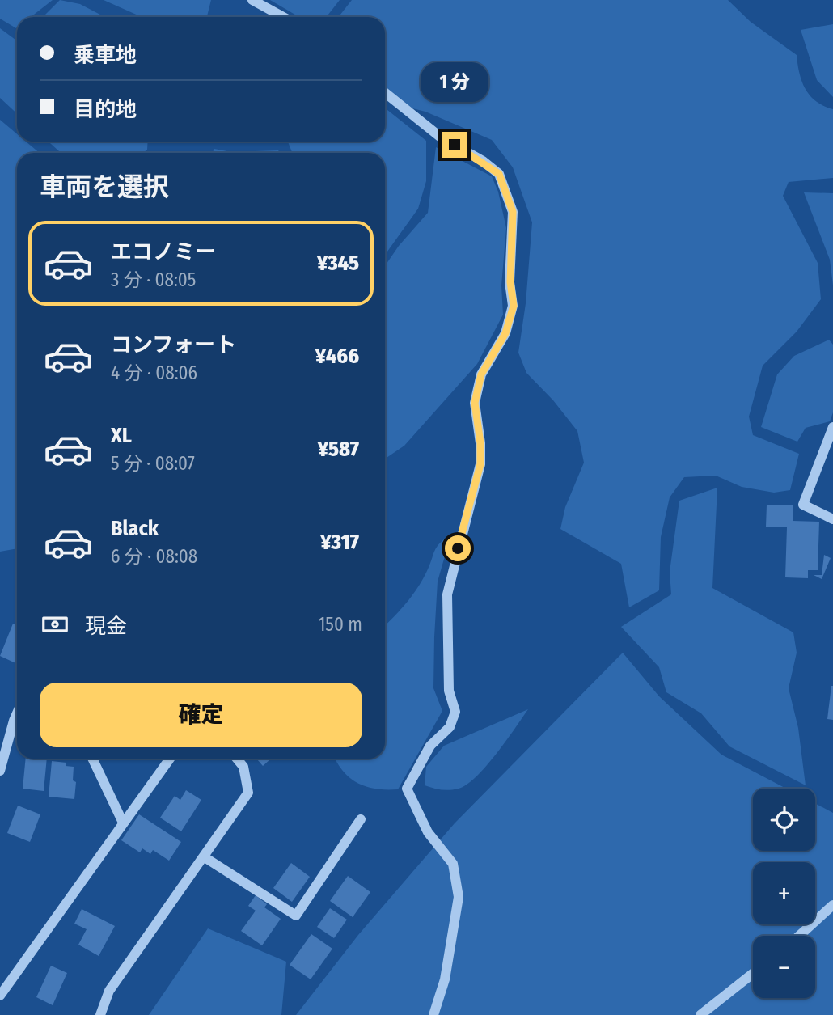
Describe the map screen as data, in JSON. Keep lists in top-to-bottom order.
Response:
{
  "page": {
    "banner": ["乗車地", "目的地"],
    "bubble": "1 分",
    "heading": "車両を選択",
    "list": [
      {
        "name": "エコノミー",
        "note": "3 分 · 08:05",
        "value": "¥345"
      },
      {
        "name": "コンフォート",
        "note": "4 分 · 08:06",
        "value": "¥466"
      },
      {
        "name": "XL",
        "note": "5 分 · 08:07",
        "value": "¥587"
      },
      {
        "name": "Black",
        "note": "6 分 · 08:08",
        "value": "¥317"
      }
    ],
    "pay": ["現金", "150 m"],
    "buttons": "確定",
    "map_buttons": ["+", "−"]
  }
}
